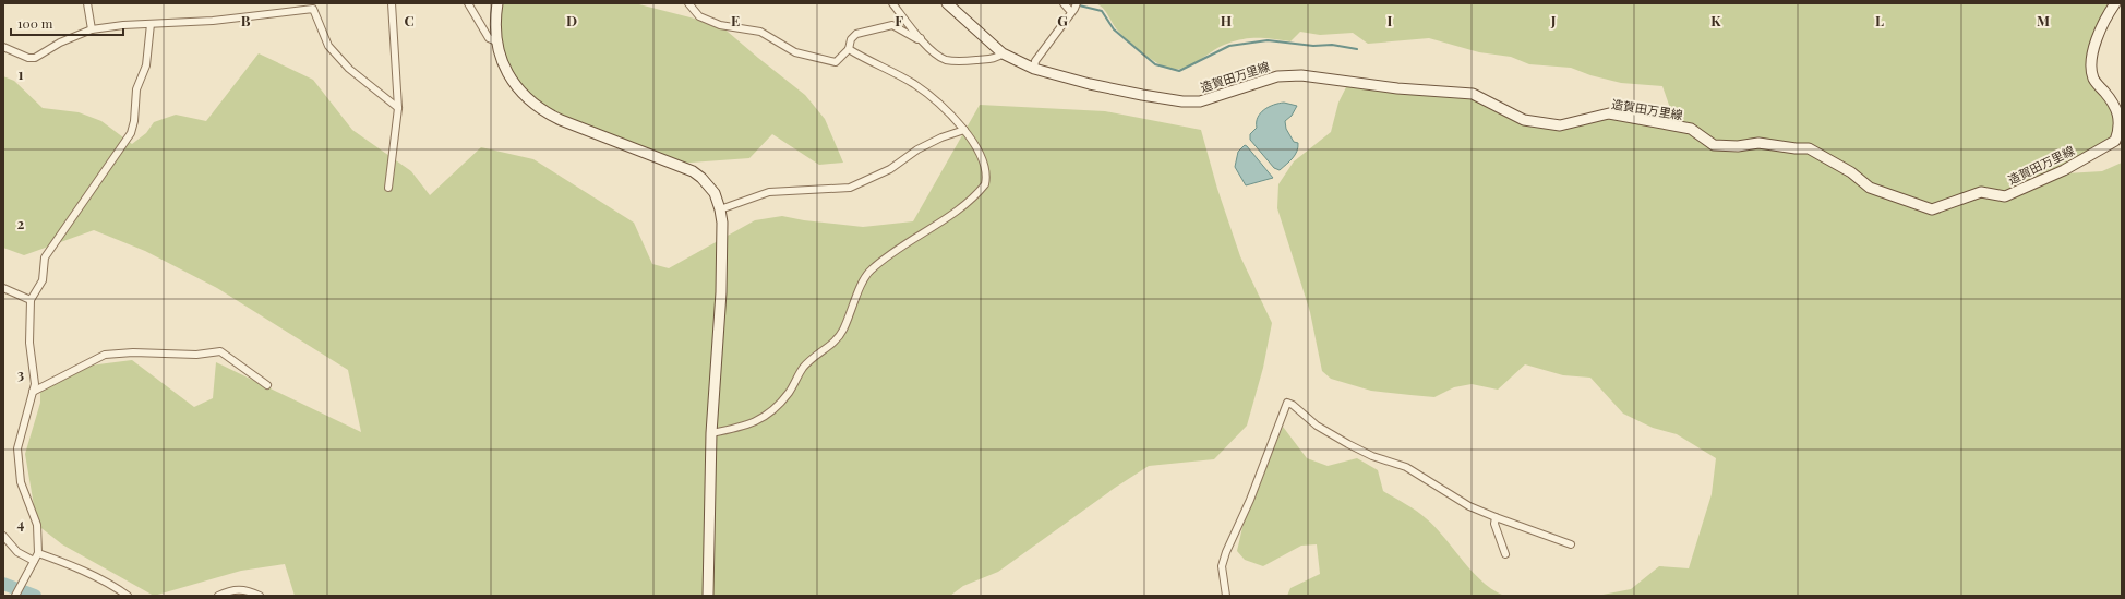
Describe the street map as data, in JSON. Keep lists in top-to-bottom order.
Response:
{
  "streets": {
    "main road": ["造賀田万里線"]
  },
  "scale_bar": "100 m",
  "grid": {
    "columns": [
      "B",
      "C",
      "D",
      "E",
      "F",
      "G",
      "H",
      "I",
      "J",
      "K",
      "L",
      "M"
    ],
    "rows": [
      "1",
      "2",
      "3",
      "4"
    ]
  }
}
